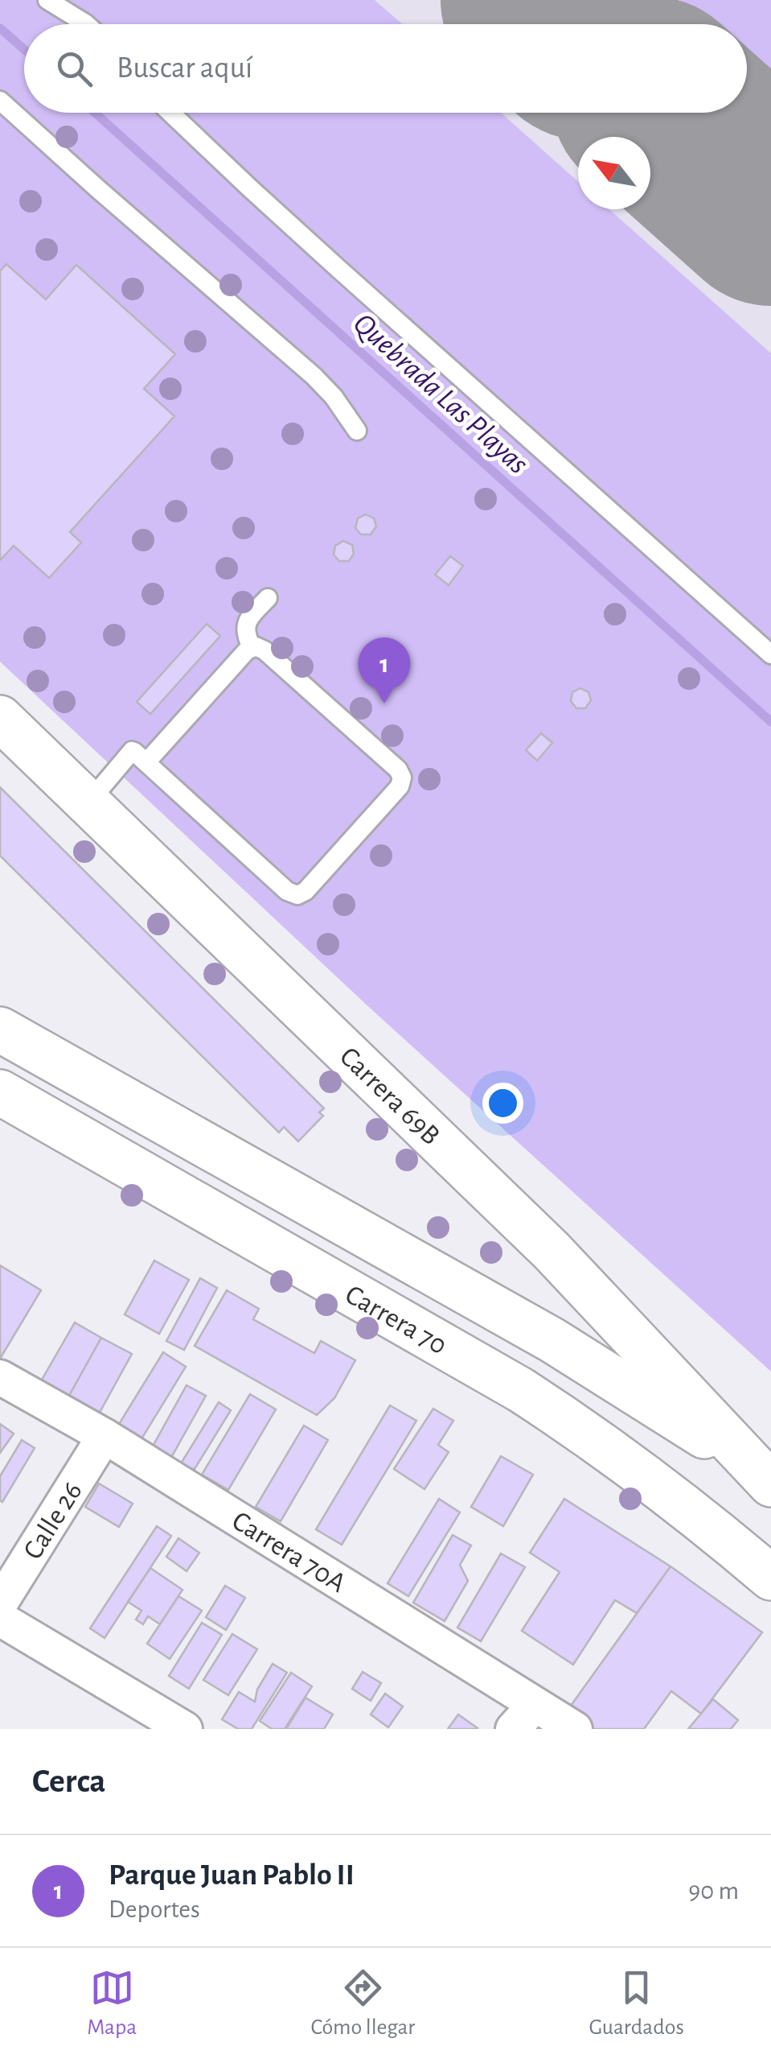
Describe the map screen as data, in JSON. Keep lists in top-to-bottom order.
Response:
{
  "streets": {
    "main road": ["Carrera 69B", "Carrera 70"],
    "street": ["Calle 26", "Carrera 70A"]
  },
  "crossings": [
    ["Carrera 69B", "Carrera 70"],
    ["Calle 26", "Carrera 70A"]
  ],
  "water": ["Quebrada Las Playas"],
  "north": "top left",
  "page": {
    "search": "Buscar aquí",
    "pins": "1",
    "heading": "Cerca",
    "list": [
      {
        "mark": "1",
        "name": "Parque Juan Pablo II",
        "note": "Deportes",
        "value": "90 m"
      }
    ],
    "nav": ["Mapa", "Cómo llegar", "Guardados"]
  }
}
